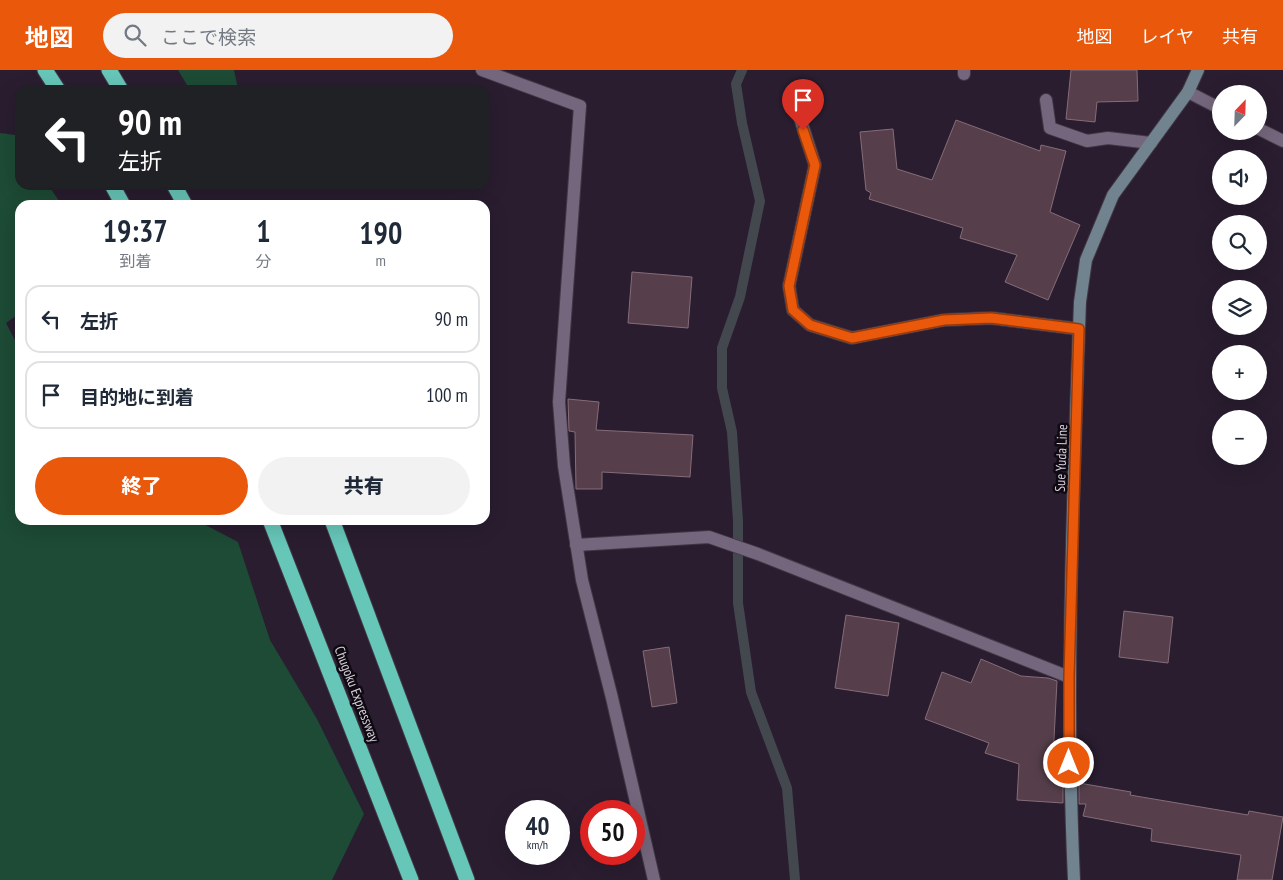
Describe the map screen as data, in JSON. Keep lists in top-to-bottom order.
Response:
{
  "streets": {
    "highway": ["Chugoku Expressway"],
    "main road": ["Sue Yuda Line"]
  },
  "north": "top right",
  "page": {
    "header": "地図",
    "search": "ここで検索",
    "nav": ["地図", "レイヤ", "共有"],
    "map_buttons": ["+", "−"],
    "turn": ["90 m", "左折"],
    "eta": [
      "19:37",
      "到着",
      "1",
      "分",
      "190",
      "m"
    ],
    "list": [
      {
        "name": "左折",
        "value": "90 m"
      },
      {
        "name": "目的地に到着",
        "value": "100 m"
      }
    ],
    "buttons": ["終了", "共有"],
    "speed": "40 km/h",
    "limit": "50"
  }
}
